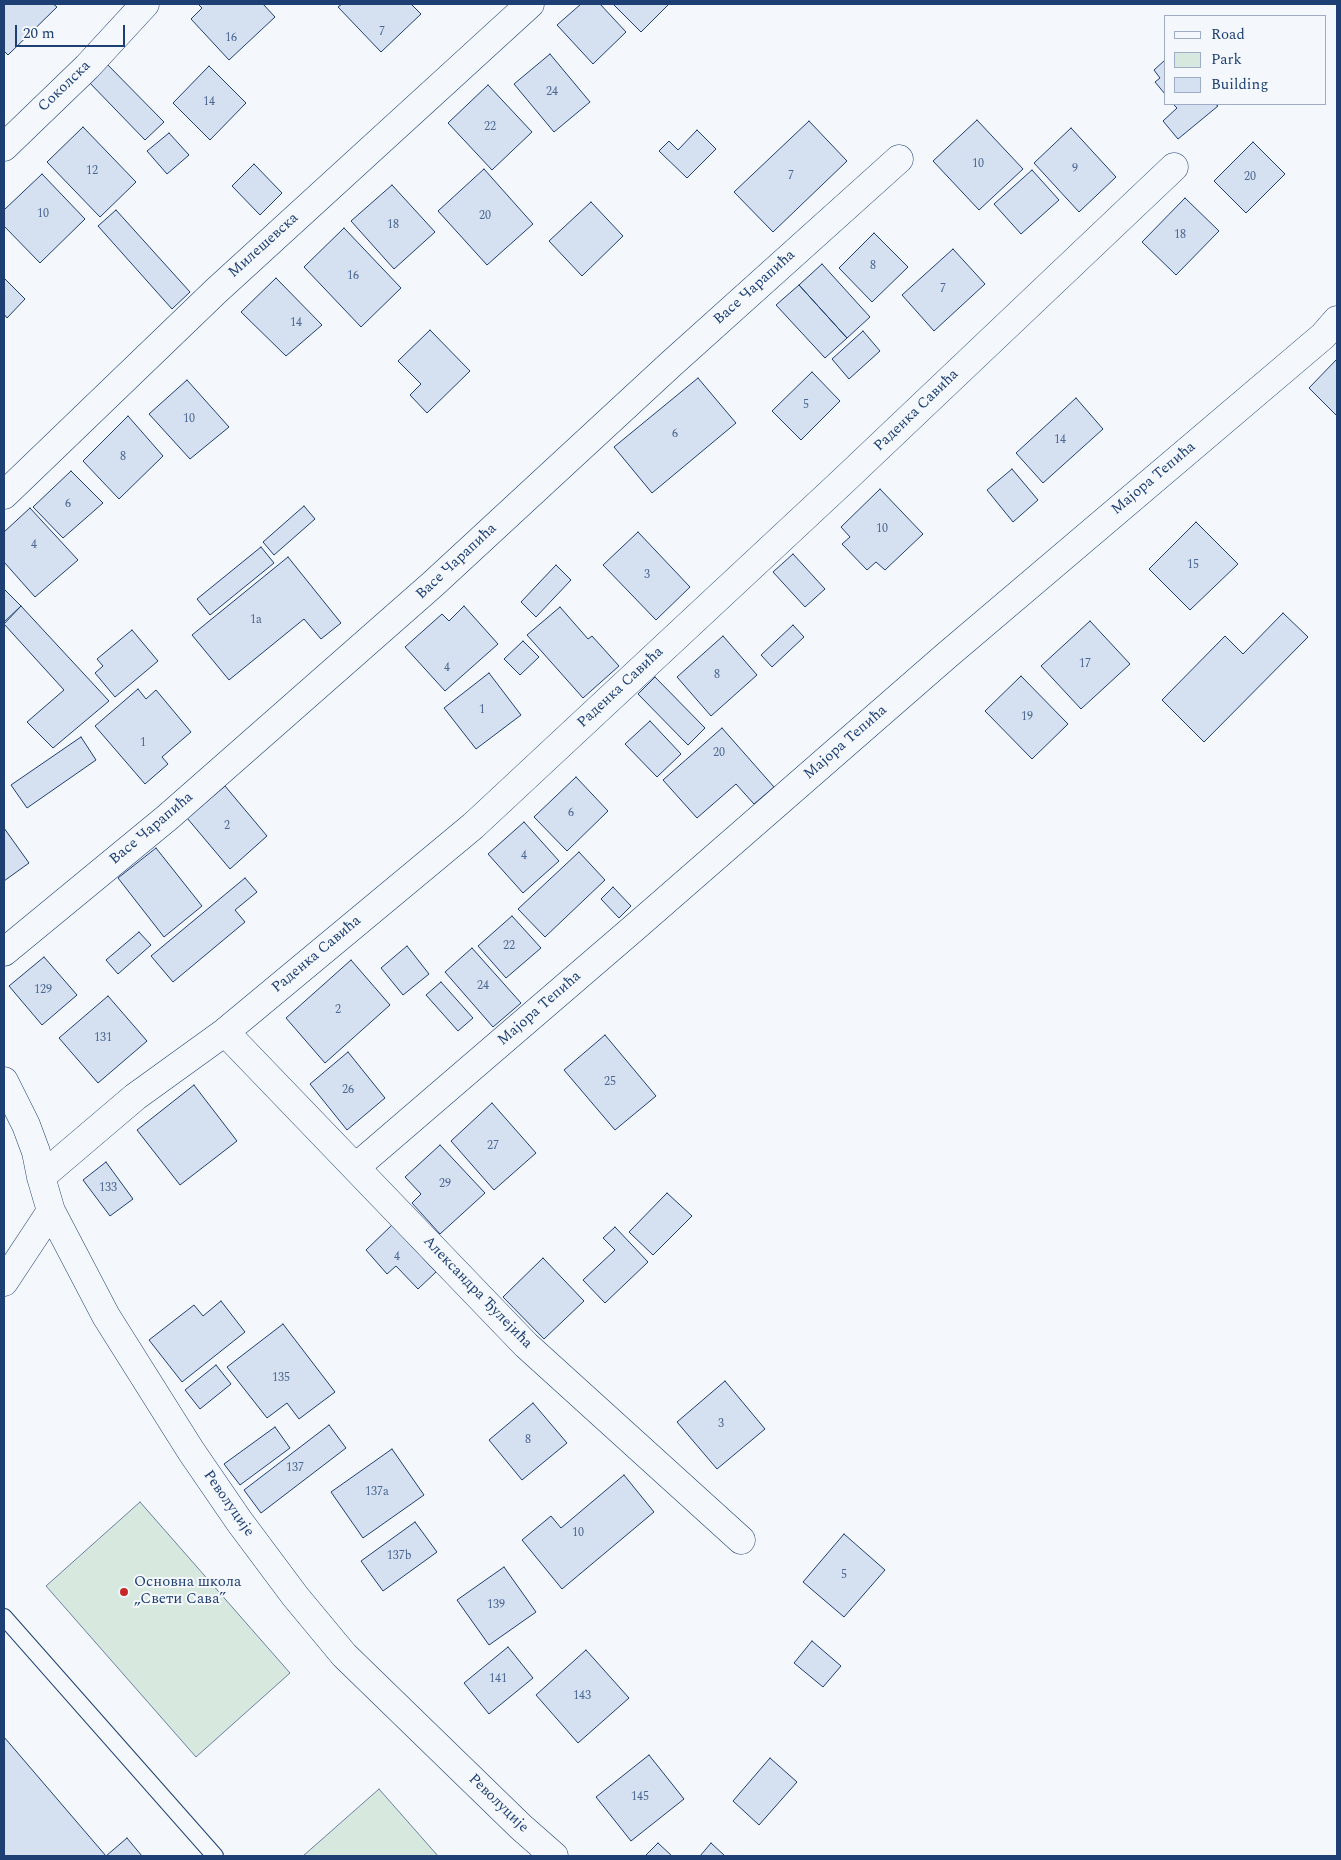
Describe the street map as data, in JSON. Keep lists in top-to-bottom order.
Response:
{
  "streets": {
    "street": [
      "Соколска",
      "Милешевска",
      "Васе Чарапића",
      "Раденка Савића",
      "Мајора Тепића",
      "Александра Ђулејића",
      "Револуције"
    ]
  },
  "crossings": [
    ["Раденка Савића", "Александра Ђулејића"],
    ["Раденка Савића", "Револуције"],
    ["Мајора Тепића", "Александра Ђулејића"]
  ],
  "places": ["Основна школа „Свети Сава”"],
  "house_numbers": [
    "7",
    "16",
    "24",
    "14",
    "22",
    "10",
    "9",
    "12",
    "7",
    "20",
    "10",
    "20",
    "18",
    "18",
    "8",
    "16",
    "7",
    "14",
    "5",
    "10",
    "6",
    "14",
    "8",
    "6",
    "10",
    "4",
    "15",
    "3",
    "1a",
    "17",
    "4",
    "8",
    "1",
    "19",
    "1",
    "20",
    "6",
    "2",
    "4",
    "22",
    "24",
    "129",
    "2",
    "131",
    "25",
    "26",
    "27",
    "29",
    "133",
    "4",
    "135",
    "3",
    "8",
    "137",
    "137a",
    "10",
    "137b",
    "5",
    "139",
    "141",
    "143",
    "145"
  ],
  "legend": ["Road", "Park", "Building"],
  "scale_bar": "20 m"
}
